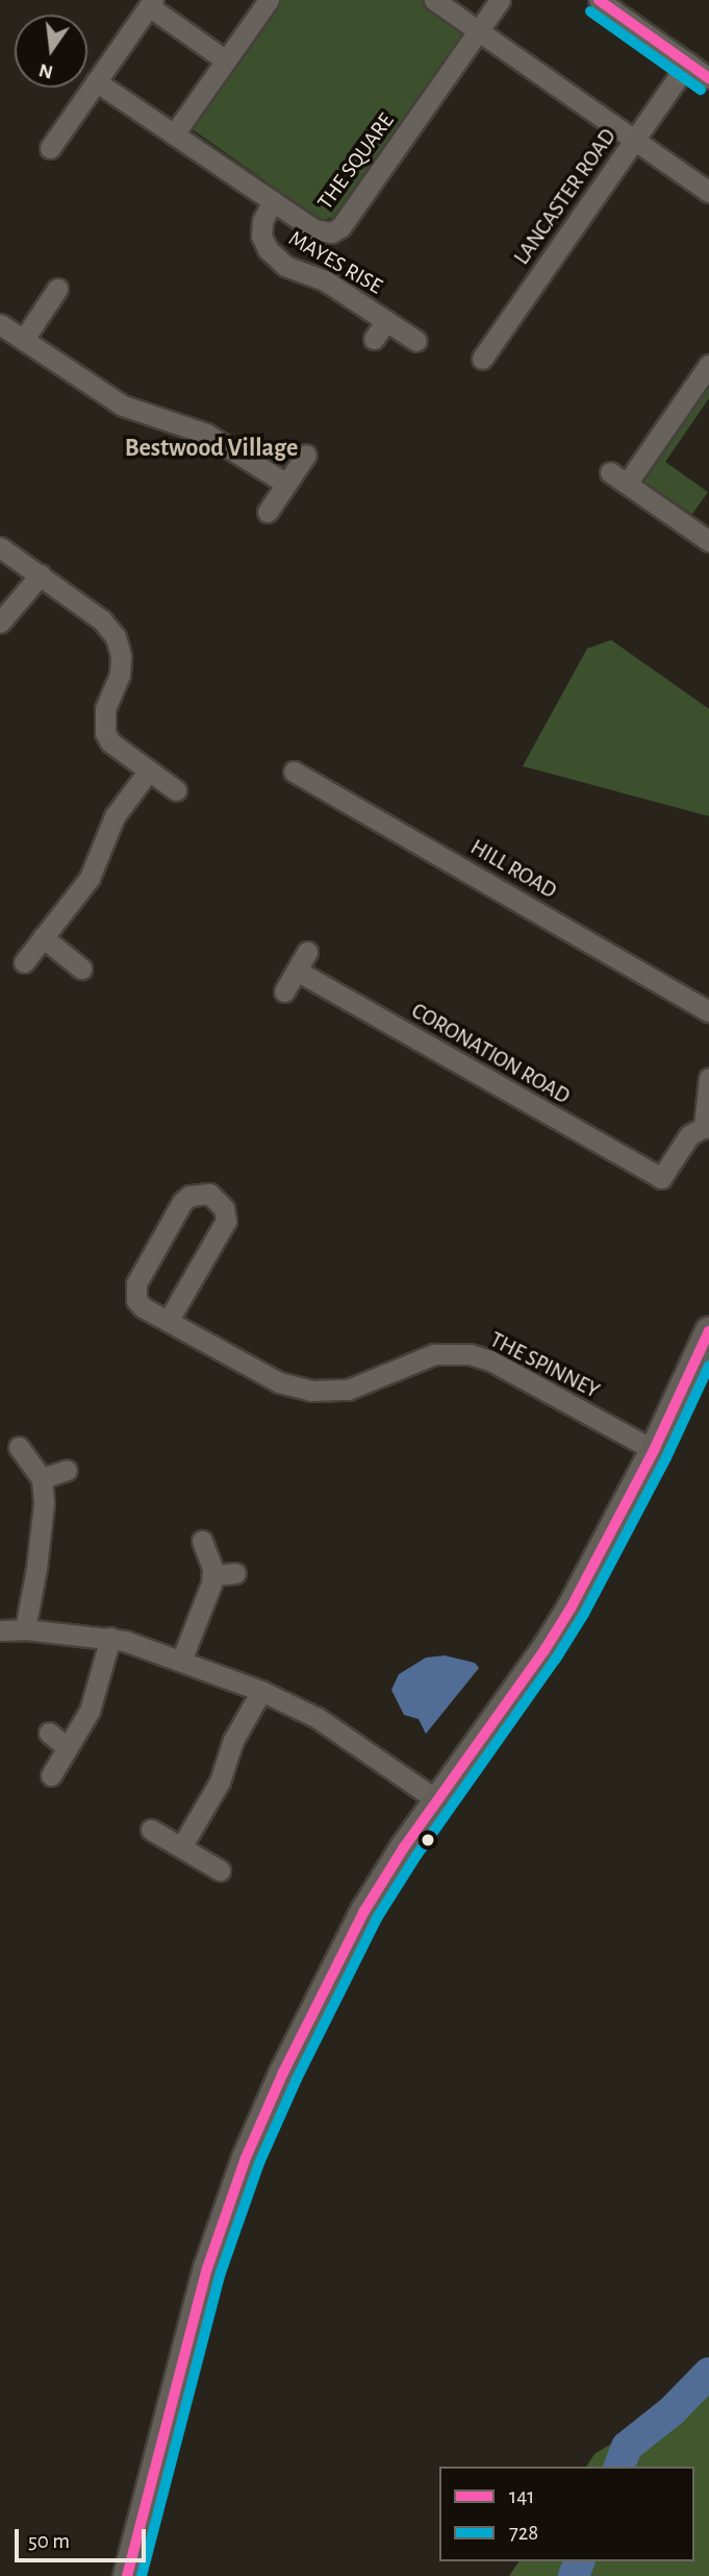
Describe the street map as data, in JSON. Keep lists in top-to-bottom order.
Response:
{
  "streets": {
    "street": [
      "THE SQUARE",
      "LANCASTER ROAD",
      "MAYES RISE",
      "HILL ROAD",
      "CORONATION ROAD",
      "THE SPINNEY"
    ]
  },
  "crossings": [
    ["THE SQUARE", "MAYES RISE"]
  ],
  "districts": ["Bestwood Village"],
  "lines": ["transit line 141", "transit line 728"],
  "legend": ["141", "728"],
  "scale_bar": "50 m",
  "north": "bottom"
}
